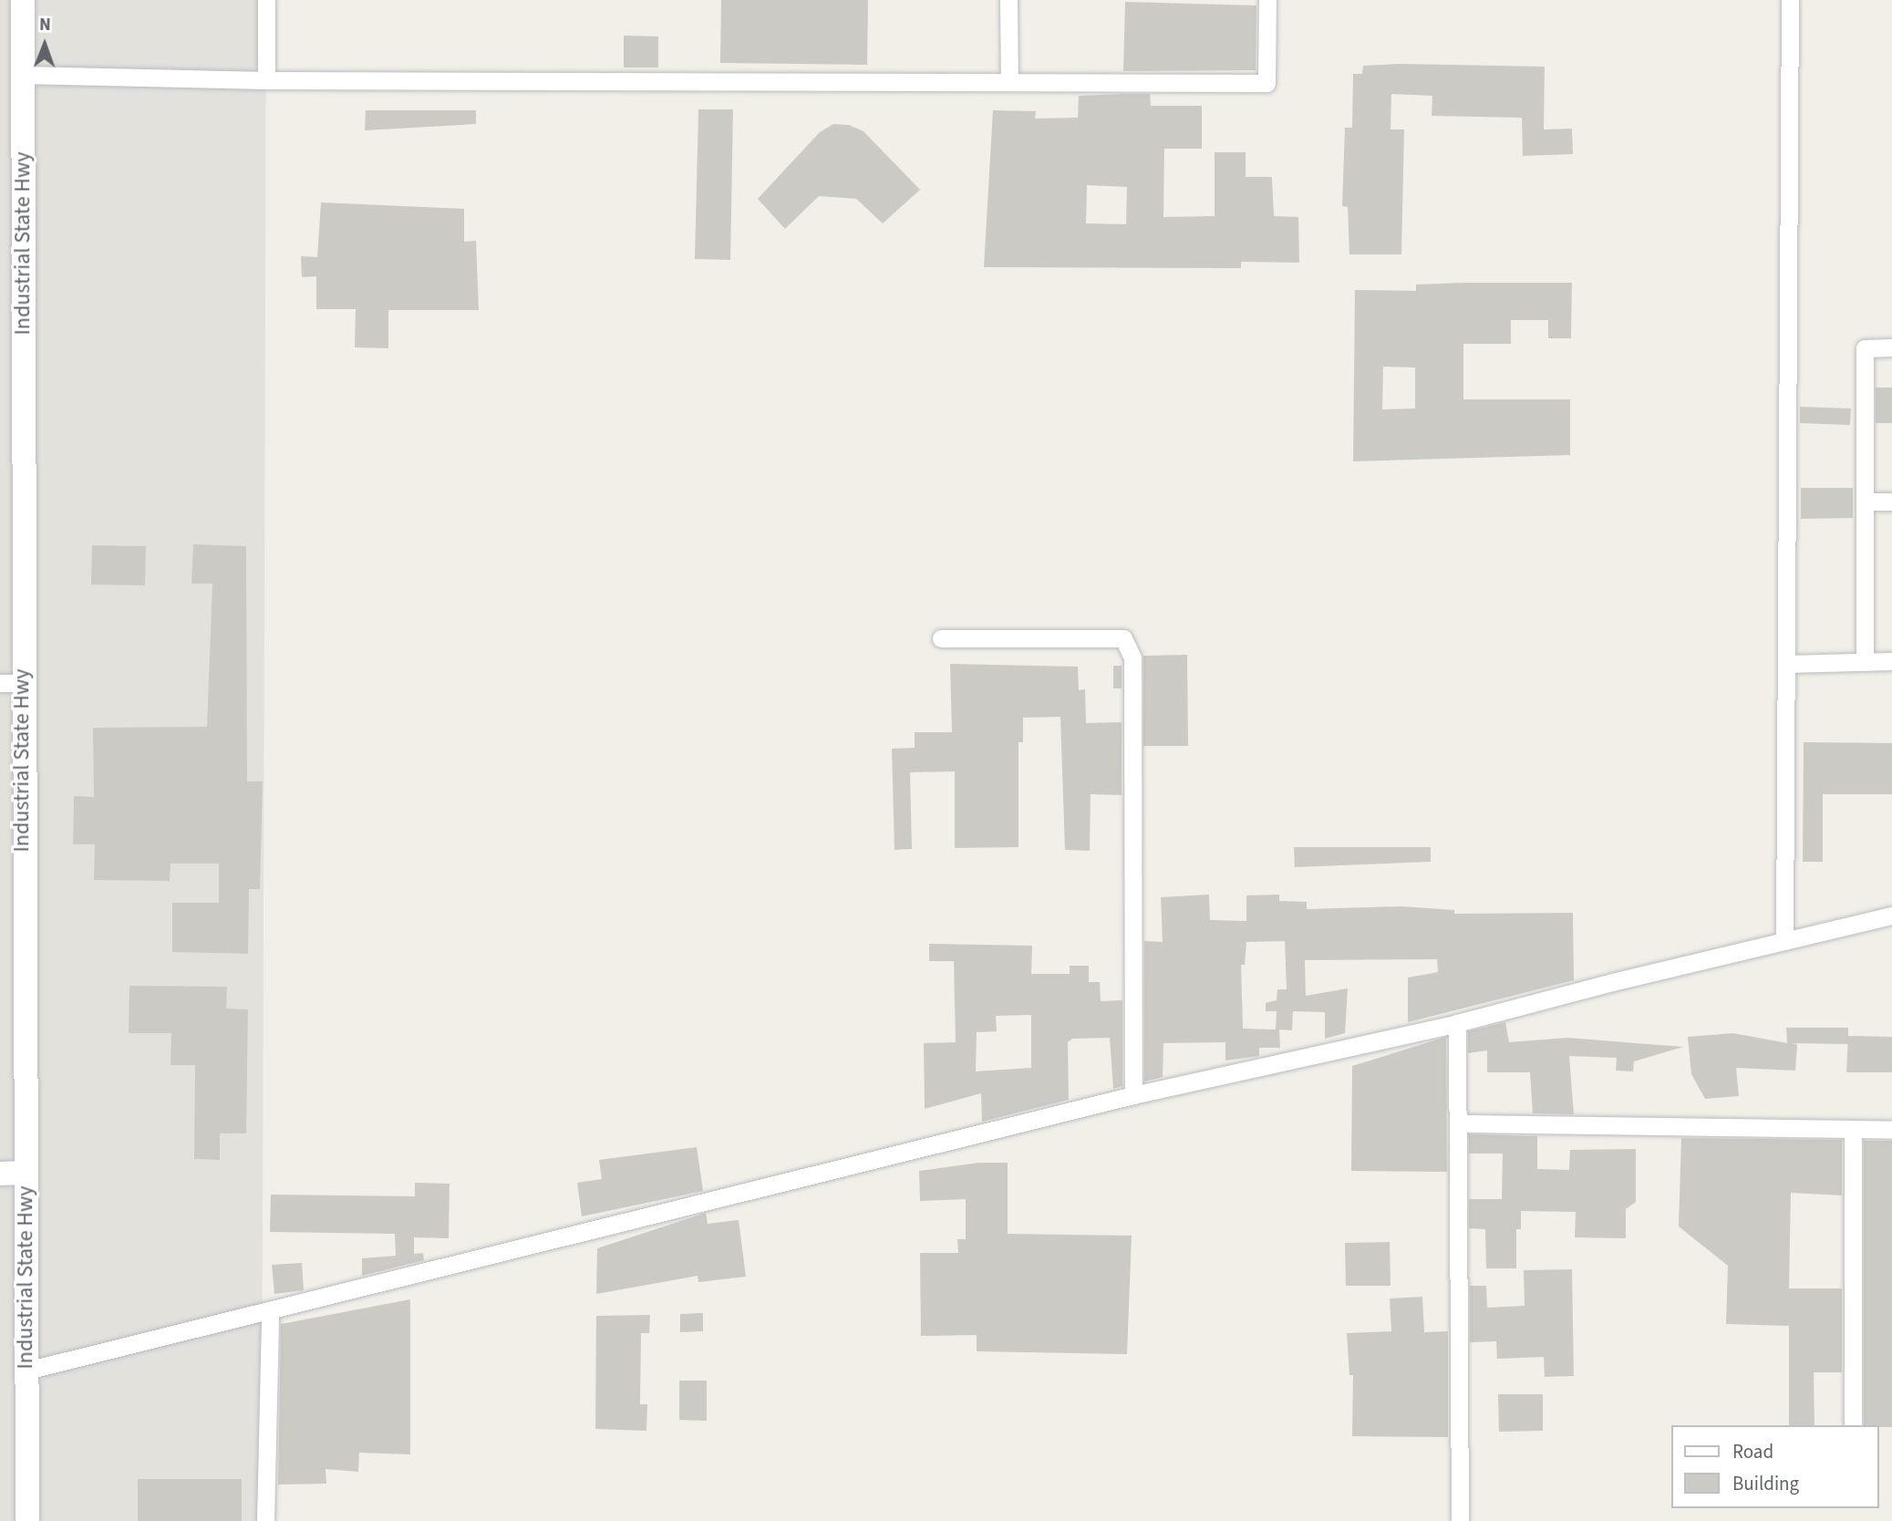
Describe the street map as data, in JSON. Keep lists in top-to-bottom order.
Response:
{
  "streets": {
    "main road": ["Industrial State Hwy"]
  },
  "legend": ["Road", "Building"],
  "north": "top"
}
